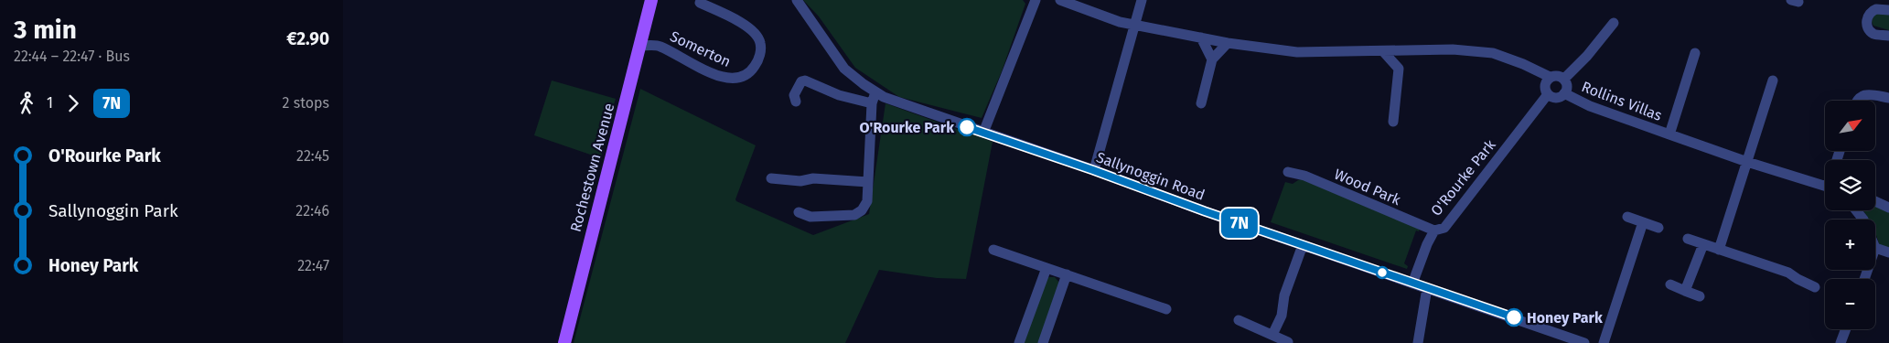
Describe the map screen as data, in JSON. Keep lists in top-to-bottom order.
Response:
{
  "streets": {
    "main road": ["Rochestown Avenue"],
    "street": [
      "Somerton",
      "Rollins Villas",
      "Sallynoggin Road",
      "O'Rourke Park",
      "Wood Park"
    ]
  },
  "crossings": [
    ["Somerton", "Rochestown Avenue"],
    ["Rollins Villas", "O'Rourke Park"],
    ["Sallynoggin Road", "O'Rourke Park"],
    ["O'Rourke Park", "Wood Park"]
  ],
  "places": ["O'Rourke Park", "Honey Park"],
  "lines": ["bus line 7N"],
  "north": "top right",
  "page": {
    "heading": ["3 min", "22:44 – 22:47 · Bus", "€2.90"],
    "on_map": "7N",
    "legs": ["1", "7N", "2 stops"],
    "map_buttons": ["+", "−"],
    "list": [
      {
        "name": "O'Rourke Park",
        "value": "22:45"
      },
      {
        "name": "Sallynoggin Park",
        "value": "22:46"
      },
      {
        "name": "Honey Park",
        "value": "22:47"
      }
    ]
  }
}
